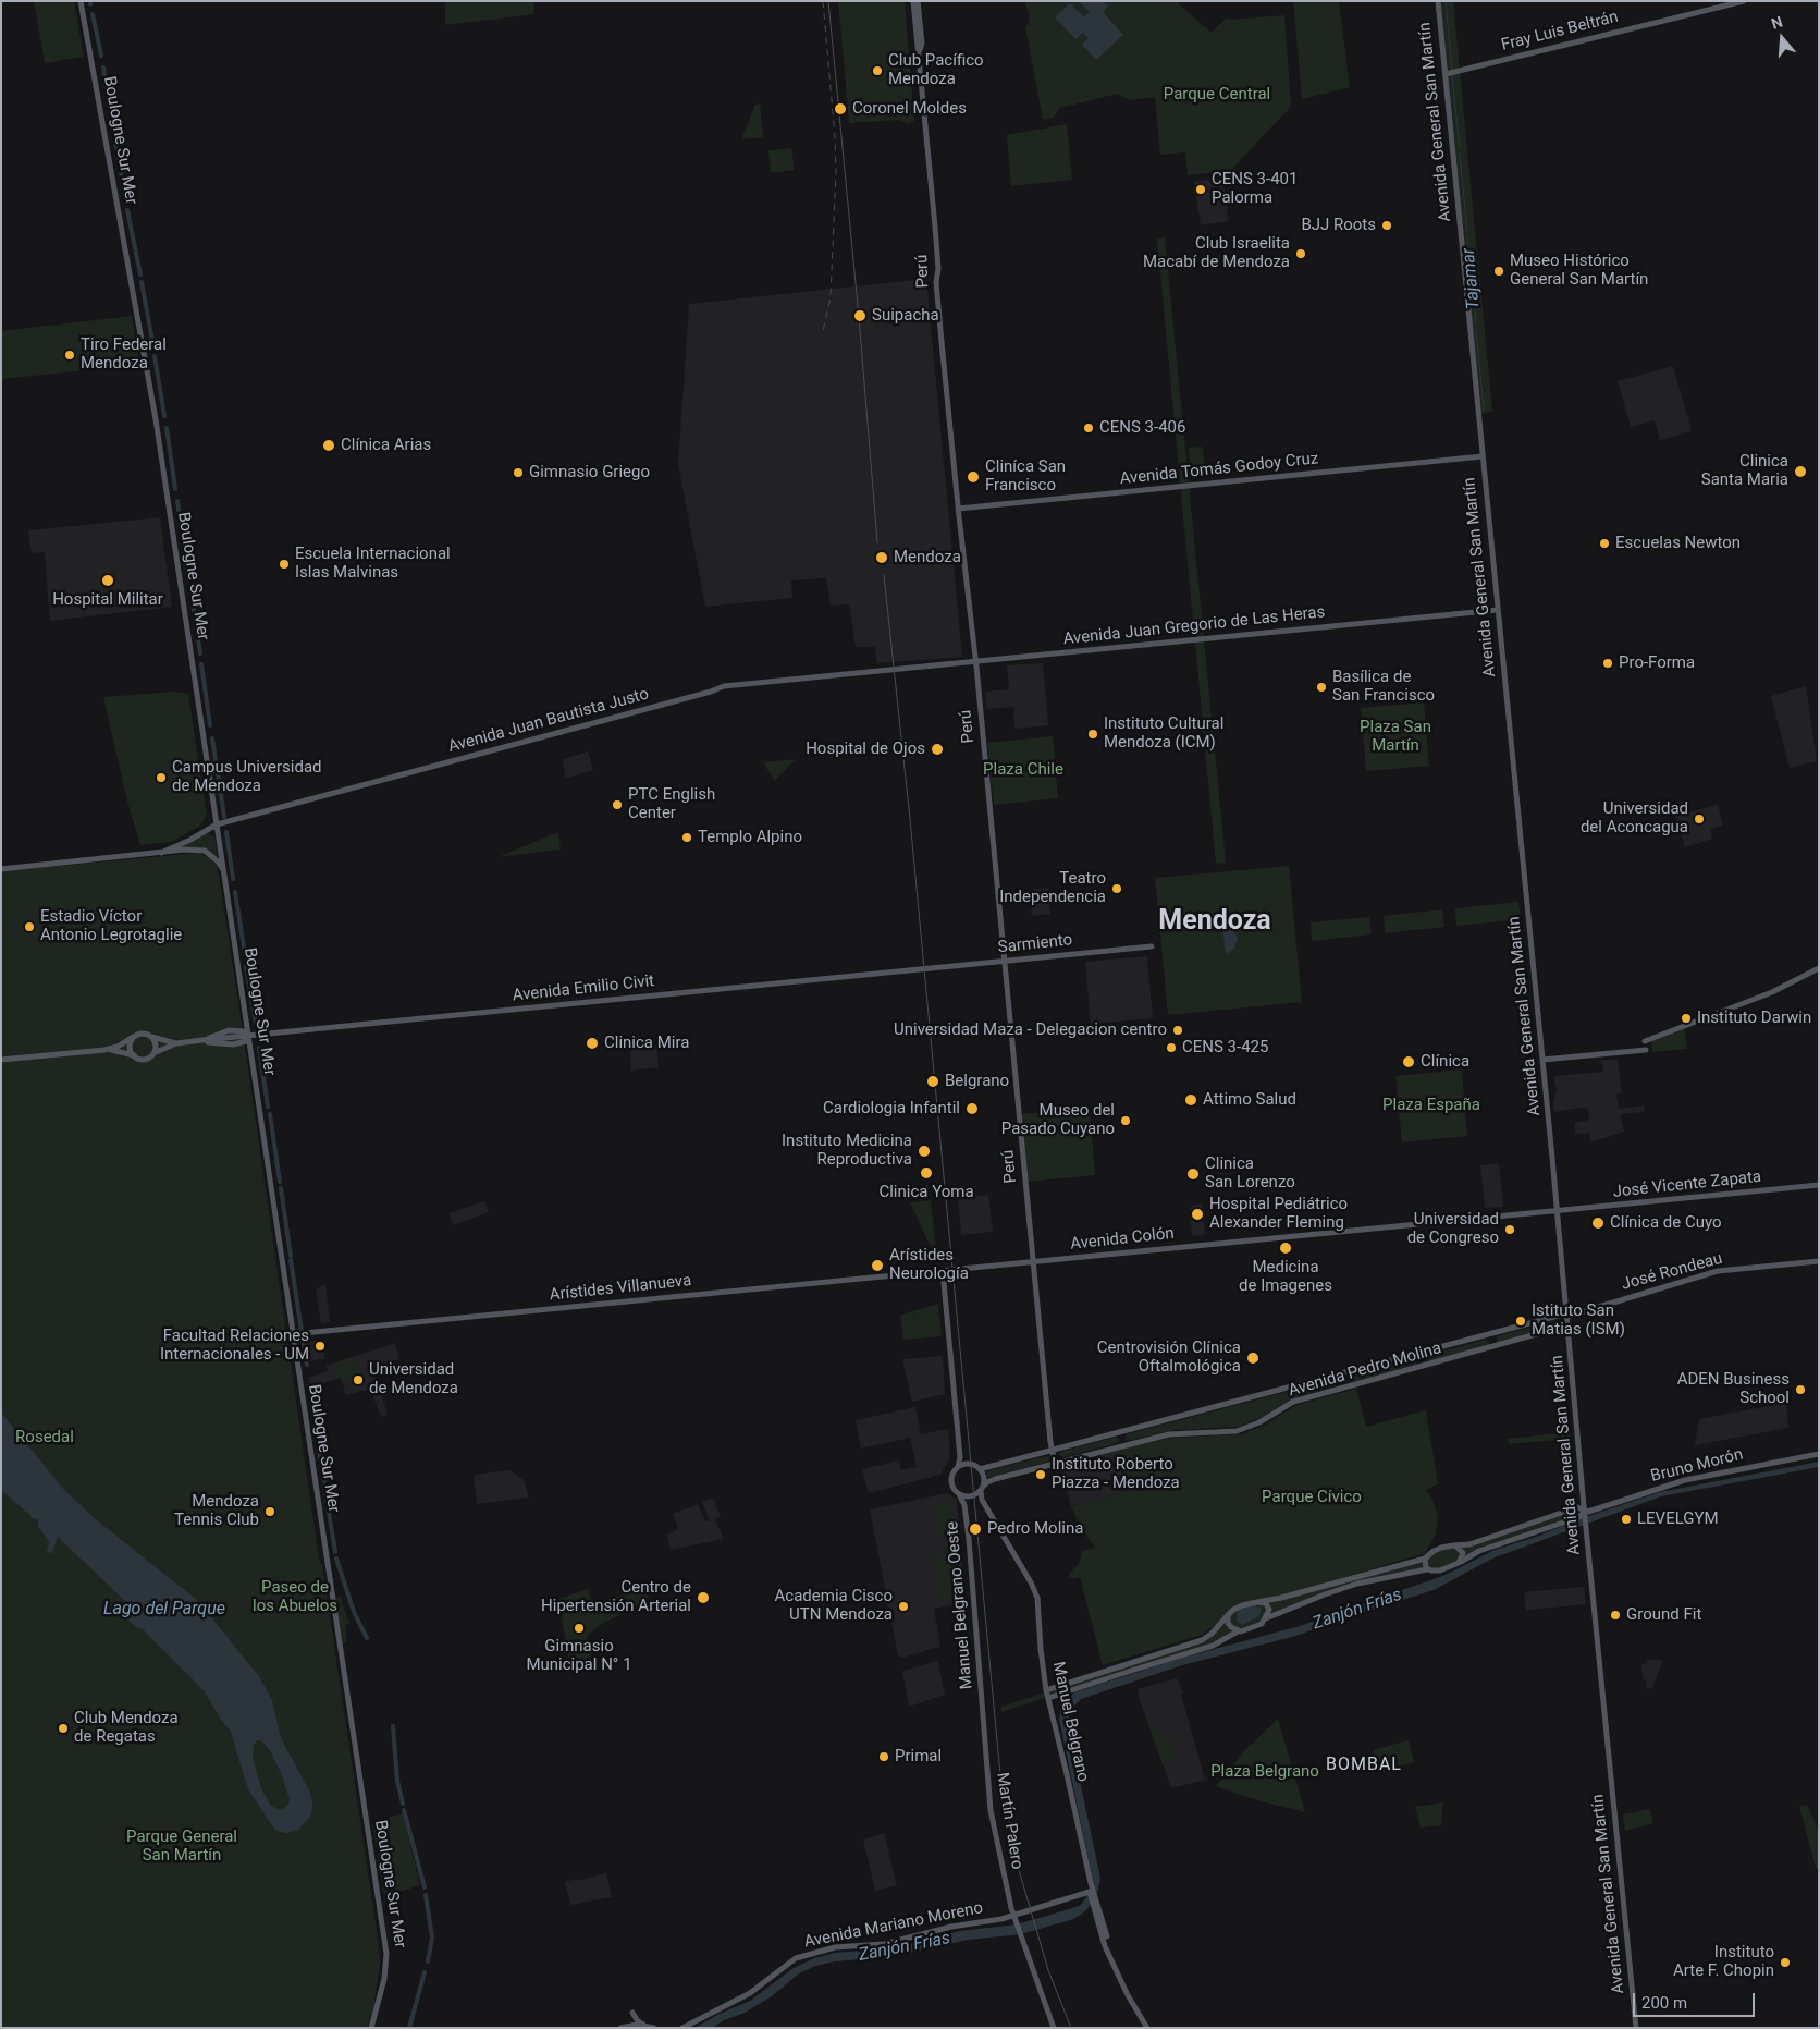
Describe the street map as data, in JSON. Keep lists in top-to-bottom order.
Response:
{
  "streets": {
    "main road": [
      "Fray Luis Beltrán",
      "Avenida General San Martín",
      "Boulogne Sur Mer",
      "Perú",
      "Avenida Tomás Godoy Cruz",
      "Avenida Juan Gregorio de Las Heras",
      "Avenida Juan Bautista Justo",
      "Sarmiento",
      "Avenida Emilio Civit",
      "José Vicente Zapata",
      "Avenida Colón",
      "José Rondeau",
      "Arístides Villanueva",
      "Avenida Pedro Molina",
      "Bruno Morón",
      "Manuel Belgrano Oeste",
      "Manuel Belgrano",
      "Martín Palero",
      "Avenida Mariano Moreno"
    ]
  },
  "crossings": [
    ["Fray Luis Beltrán", "Avenida General San Martín"],
    ["Avenida General San Martín", "Avenida Tomás Godoy Cruz"],
    ["Avenida General San Martín", "Avenida Juan Gregorio de Las Heras"],
    ["Avenida General San Martín", "José Vicente Zapata"],
    ["Avenida General San Martín", "Avenida Colón"],
    ["Avenida General San Martín", "José Rondeau"],
    ["Avenida General San Martín", "Avenida Pedro Molina"],
    ["Avenida General San Martín", "Bruno Morón"],
    ["Boulogne Sur Mer", "Avenida Juan Bautista Justo"],
    ["Boulogne Sur Mer", "Avenida Emilio Civit"],
    ["Boulogne Sur Mer", "Arístides Villanueva"],
    ["Perú", "Avenida Tomás Godoy Cruz"],
    ["Perú", "Avenida Juan Gregorio de Las Heras"],
    ["Perú", "Sarmiento"],
    ["Perú", "Avenida Colón"],
    ["Perú", "Avenida Pedro Molina"],
    ["Avenida Juan Gregorio de Las Heras", "Avenida Juan Bautista Justo"],
    ["Sarmiento", "Avenida Emilio Civit"],
    ["José Vicente Zapata", "Avenida Colón"],
    ["Avenida Colón", "Arístides Villanueva"],
    ["José Rondeau", "Avenida Pedro Molina"],
    ["Avenida Pedro Molina", "Manuel Belgrano Oeste"],
    ["Avenida Pedro Molina", "Manuel Belgrano"],
    ["Manuel Belgrano Oeste", "Manuel Belgrano"],
    ["Manuel Belgrano Oeste", "Martín Palero"],
    ["Manuel Belgrano", "Avenida Mariano Moreno"],
    ["Martín Palero", "Avenida Mariano Moreno"]
  ],
  "districts": ["Mendoza", "BOMBAL"],
  "water": ["Tajamar", "Lago del Parque", "Zanjón Frías"],
  "parks": [
    "Parque Central",
    "Plaza San Martín",
    "Plaza Chile",
    "Plaza España",
    "Rosedal",
    "Parque Cívico",
    "Paseo de los Abuelos",
    "Plaza Belgrano",
    "Parque General San Martín"
  ],
  "places": [
    "Club Pacífico Mendoza",
    "Coronel Moldes",
    "CENS 3-401 Palorma",
    "BJJ Roots",
    "Club Israelita Macabí de Mendoza",
    "Museo Histórico General San Martín",
    "Suipacha",
    "Tiro Federal Mendoza",
    "CENS 3-406",
    "Clínica Arias",
    "Clinica Santa Maria",
    "Gimnasio Griego",
    "Cliníca San Francisco",
    "Escuelas Newton",
    "Mendoza",
    "Escuela Internacional Islas Malvinas",
    "Hospital Militar",
    "Pro-Forma",
    "Basílica de San Francisco",
    "Instituto Cultural Mendoza (ICM)",
    "Hospital de Ojos",
    "Campus Universidad de Mendoza",
    "PTC English Center",
    "Universidad del Aconcagua",
    "Templo Alpino",
    "Teatro Independencia",
    "Estadio Víctor Antonio Legrotaglie",
    "Instituto Darwin",
    "Universidad Maza - Delegacion centro",
    "Clinica Mira",
    "CENS 3-425",
    "Clínica",
    "Belgrano",
    "Attimo Salud",
    "Cardiologia Infantil",
    "Museo del Pasado Cuyano",
    "Instituto Medicina Reproductiva",
    "Clinica Yoma",
    "Clinica San Lorenzo",
    "Hospital Pediátrico Alexander Fleming",
    "Clínica de Cuyo",
    "Universidad de Congreso",
    "Medicina de Imagenes",
    "Arístides Neurología",
    "Istituto San Matias (ISM)",
    "Facultad Relaciones Internacionales - UM",
    "Centrovisión Clínica Oftalmológica",
    "Universidad de Mendoza",
    "ADEN Business School",
    "Instituto Roberto Piazza - Mendoza",
    "Mendoza Tennis Club",
    "LEVELGYM",
    "Pedro Molina",
    "Centro de Hipertensión Arterial",
    "Academia Cisco UTN Mendoza",
    "Ground Fit",
    "Gimnasio Municipal N° 1",
    "Club Mendoza de Regatas",
    "Primal",
    "Instituto Arte F. Chopin"
  ],
  "scale_bar": "200 m",
  "north": "top"
}
